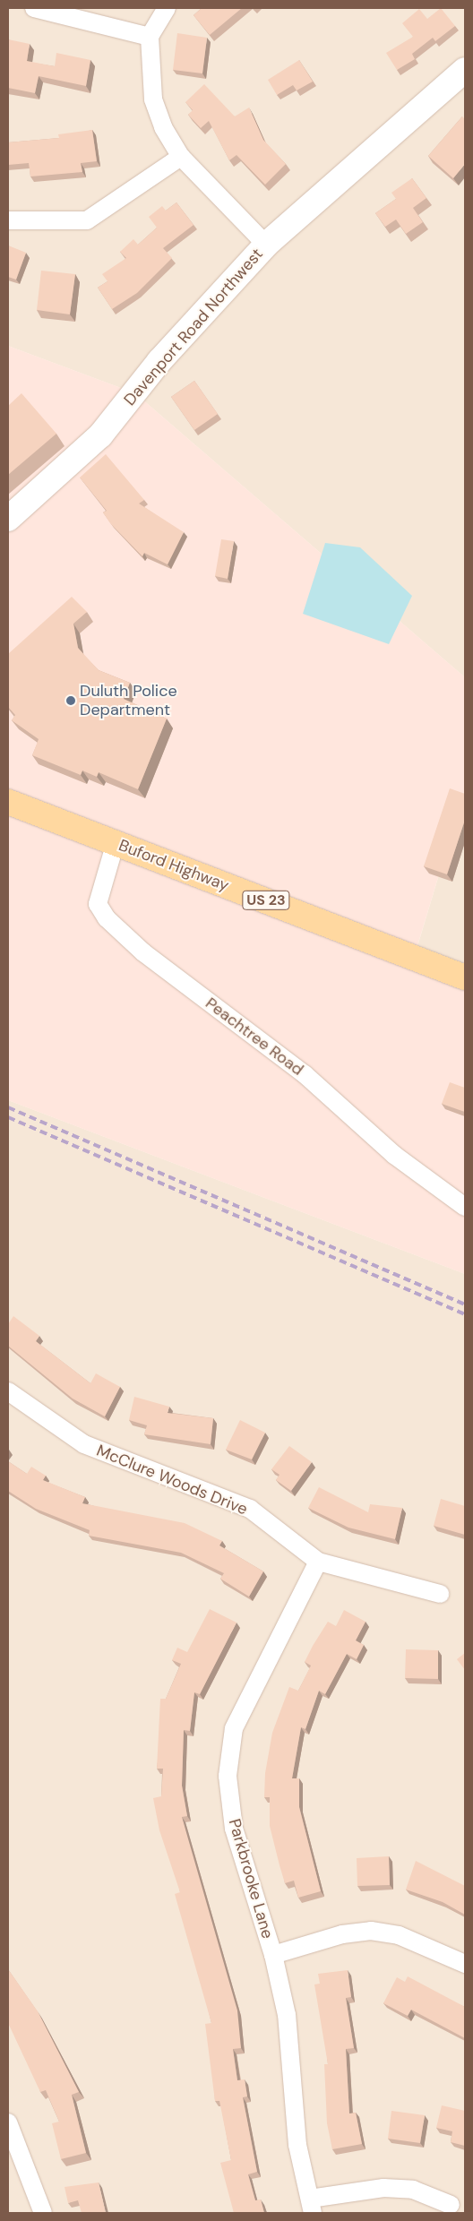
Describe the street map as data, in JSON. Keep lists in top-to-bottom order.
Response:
{
  "streets": {
    "main road": ["Buford Highway", "US 23"],
    "street": [
      "Davenport Road Northwest",
      "Peachtree Road",
      "McClure Woods Drive",
      "Parkbrooke Lane"
    ]
  },
  "crossings": [
    ["Buford Highway", "Peachtree Road"],
    ["McClure Woods Drive", "Parkbrooke Lane"]
  ],
  "places": ["Duluth Police Department"]
}
